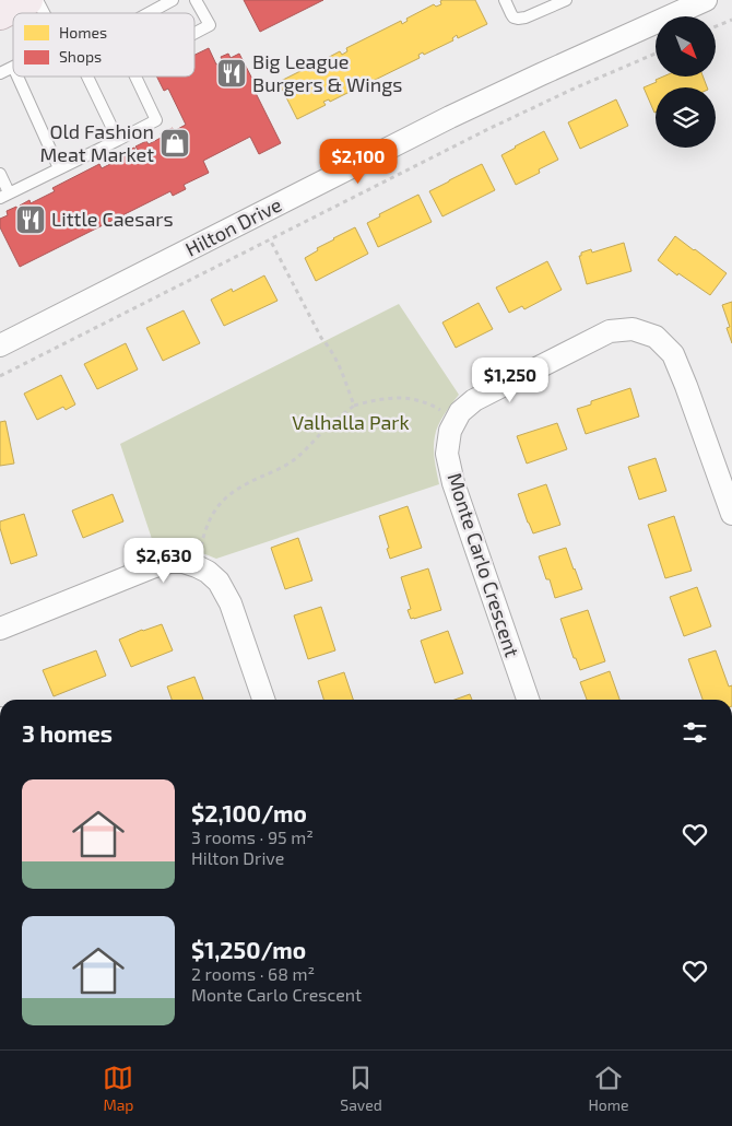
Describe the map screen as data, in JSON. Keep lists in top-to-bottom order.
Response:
{
  "streets": {
    "street": ["Hilton Drive", "Monte Carlo Crescent"]
  },
  "parks": ["Valhalla Park"],
  "places": {
    "restaurant": ["Big League Burgers & Wings", "Little Caesars"],
    "shop": ["Old Fashion Meat Market"]
  },
  "legend": ["Homes", "Shops"],
  "north": "bottom right",
  "page": {
    "price": ["$2,100", "$1,250", "$2,630"],
    "heading": "3 homes",
    "list": [
      {
        "name": "$2,100/mo",
        "note": "3 rooms · 95 m² · Hilton Drive"
      },
      {
        "name": "$1,250/mo",
        "note": "2 rooms · 68 m² · Monte Carlo Crescent"
      }
    ],
    "tabs": ["Map", "Saved", "Home"]
  }
}
